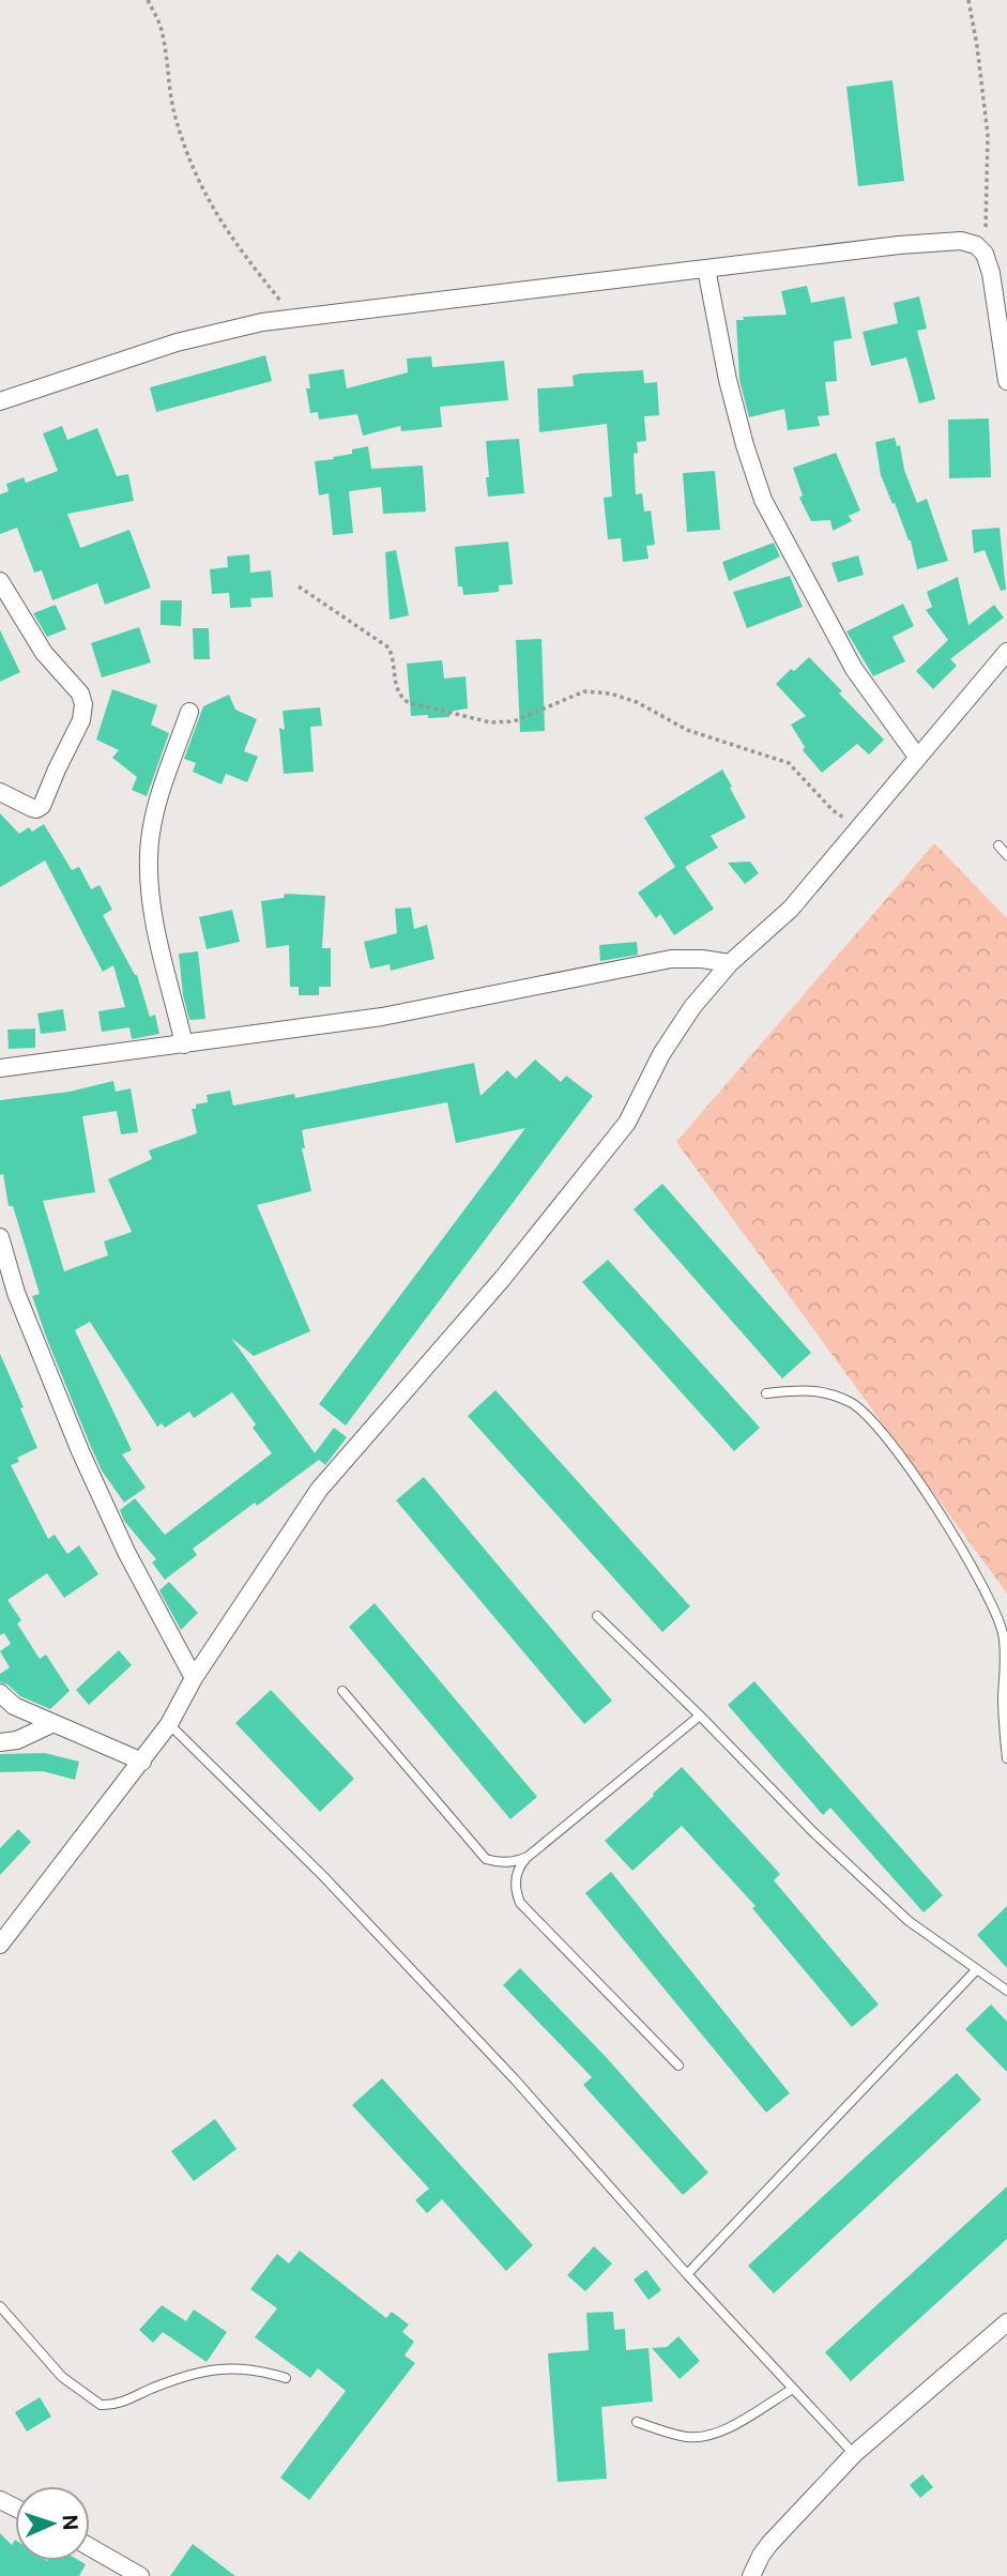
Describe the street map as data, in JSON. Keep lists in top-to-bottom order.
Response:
{
  "north": "right"
}
